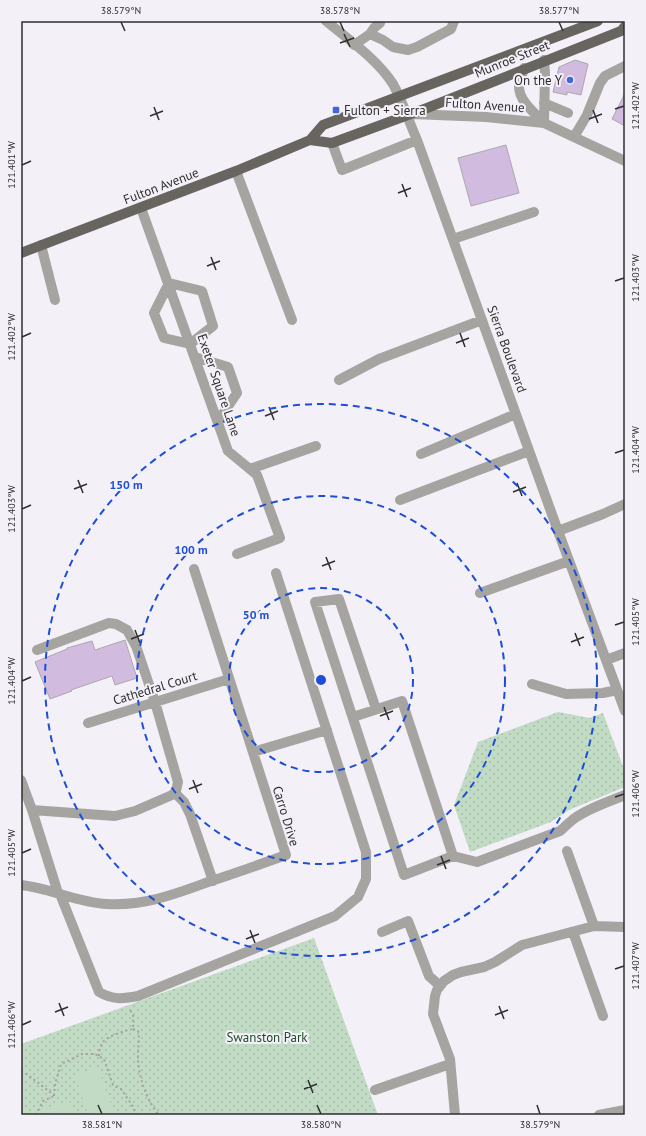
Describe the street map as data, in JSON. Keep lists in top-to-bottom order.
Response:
{
  "streets": {
    "main road": ["Munroe Street", "Fulton Avenue"],
    "street": [
      "Sierra Boulevard",
      "Exeter Square Lane",
      "Cathedral Court",
      "Carro Drive"
    ]
  },
  "crossings": [
    ["Munroe Street", "Fulton Avenue"],
    ["Munroe Street", "Sierra Boulevard"],
    ["Fulton Avenue", "Sierra Boulevard"],
    ["Fulton Avenue", "Exeter Square Lane"],
    ["Cathedral Court", "Carro Drive"]
  ],
  "parks": ["Swanston Park"],
  "places": {
    "other": ["On the Y"],
    "transit": ["Fulton + Sierra"]
  },
  "coordinates": [
    "38.579°N",
    "38.578°N",
    "38.577°N",
    "121.402°W",
    "121.401°W",
    "121.403°W",
    "121.404°W",
    "121.405°W",
    "121.406°W",
    "121.407°W",
    "38.581°N",
    "38.580°N"
  ],
  "rings": ["150 m", "100 m", "50 m"]
}
